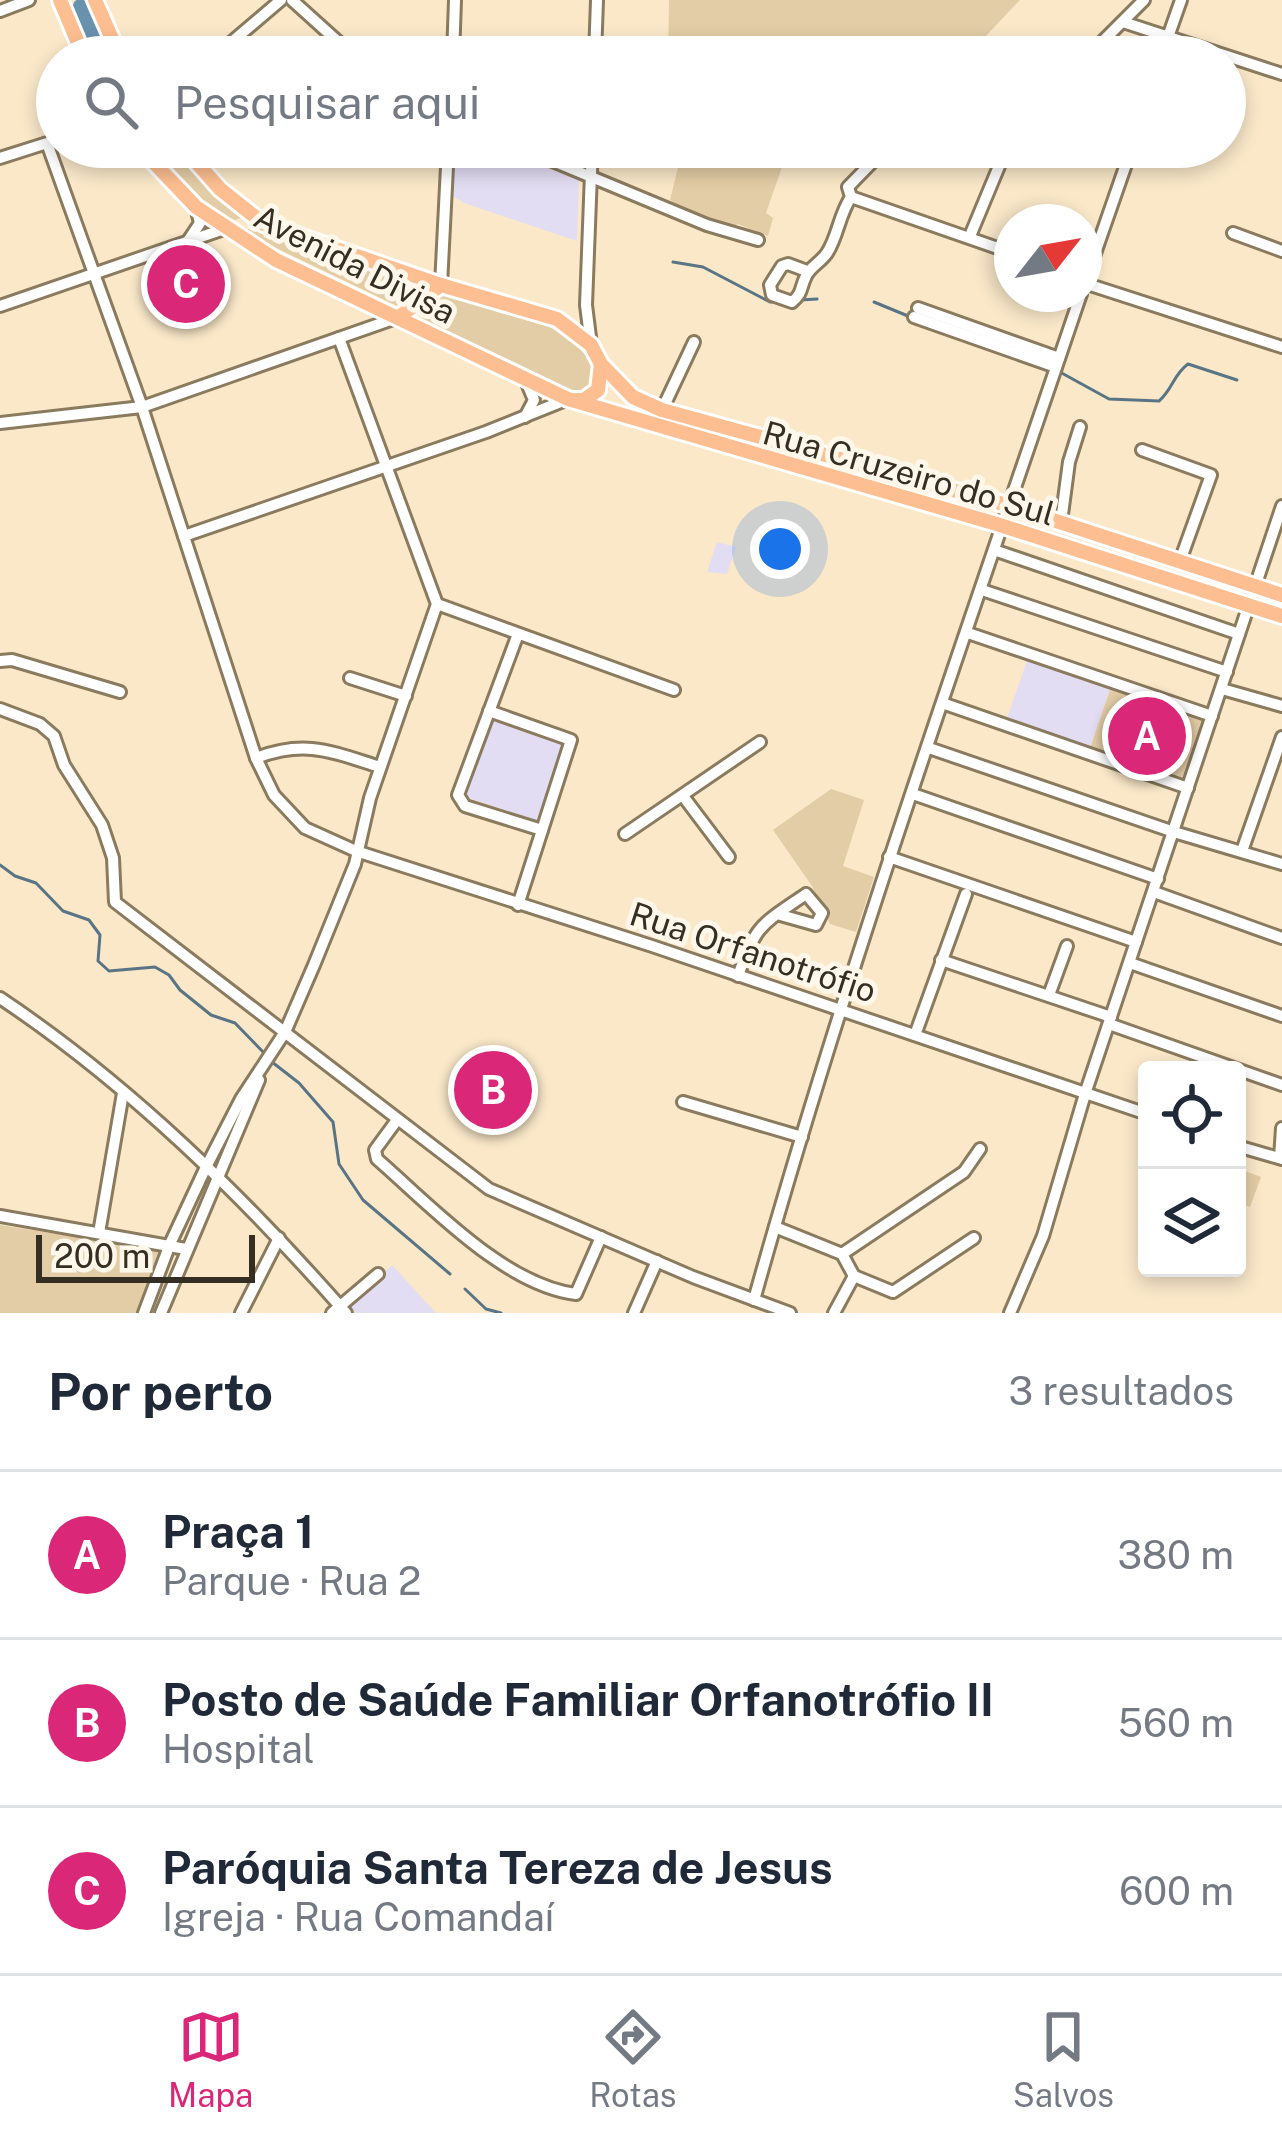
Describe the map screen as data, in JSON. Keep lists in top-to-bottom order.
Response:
{
  "streets": {
    "main road": ["Avenida Divisa", "Rua Cruzeiro do Sul"],
    "street": ["Rua Orfanotrófio"]
  },
  "crossings": [
    ["Avenida Divisa", "Rua Cruzeiro do Sul"]
  ],
  "scale_bar": "200 m",
  "north": "top right",
  "page": {
    "search": "Pesquisar aqui",
    "pins": ["C", "A", "B"],
    "scale": "200 m",
    "heading": ["Por perto", "3 resultados"],
    "list": [
      {
        "mark": "A",
        "name": "Praça 1",
        "note": "Parque · Rua 2",
        "value": "380 m"
      },
      {
        "mark": "B",
        "name": "Posto de Saúde Familiar Orfanotrófio II",
        "note": "Hospital",
        "value": "560 m"
      },
      {
        "mark": "C",
        "name": "Paróquia Santa Tereza de Jesus",
        "note": "Igreja · Rua Comandaí",
        "value": "600 m"
      }
    ],
    "nav": ["Mapa", "Rotas", "Salvos"]
  }
}
